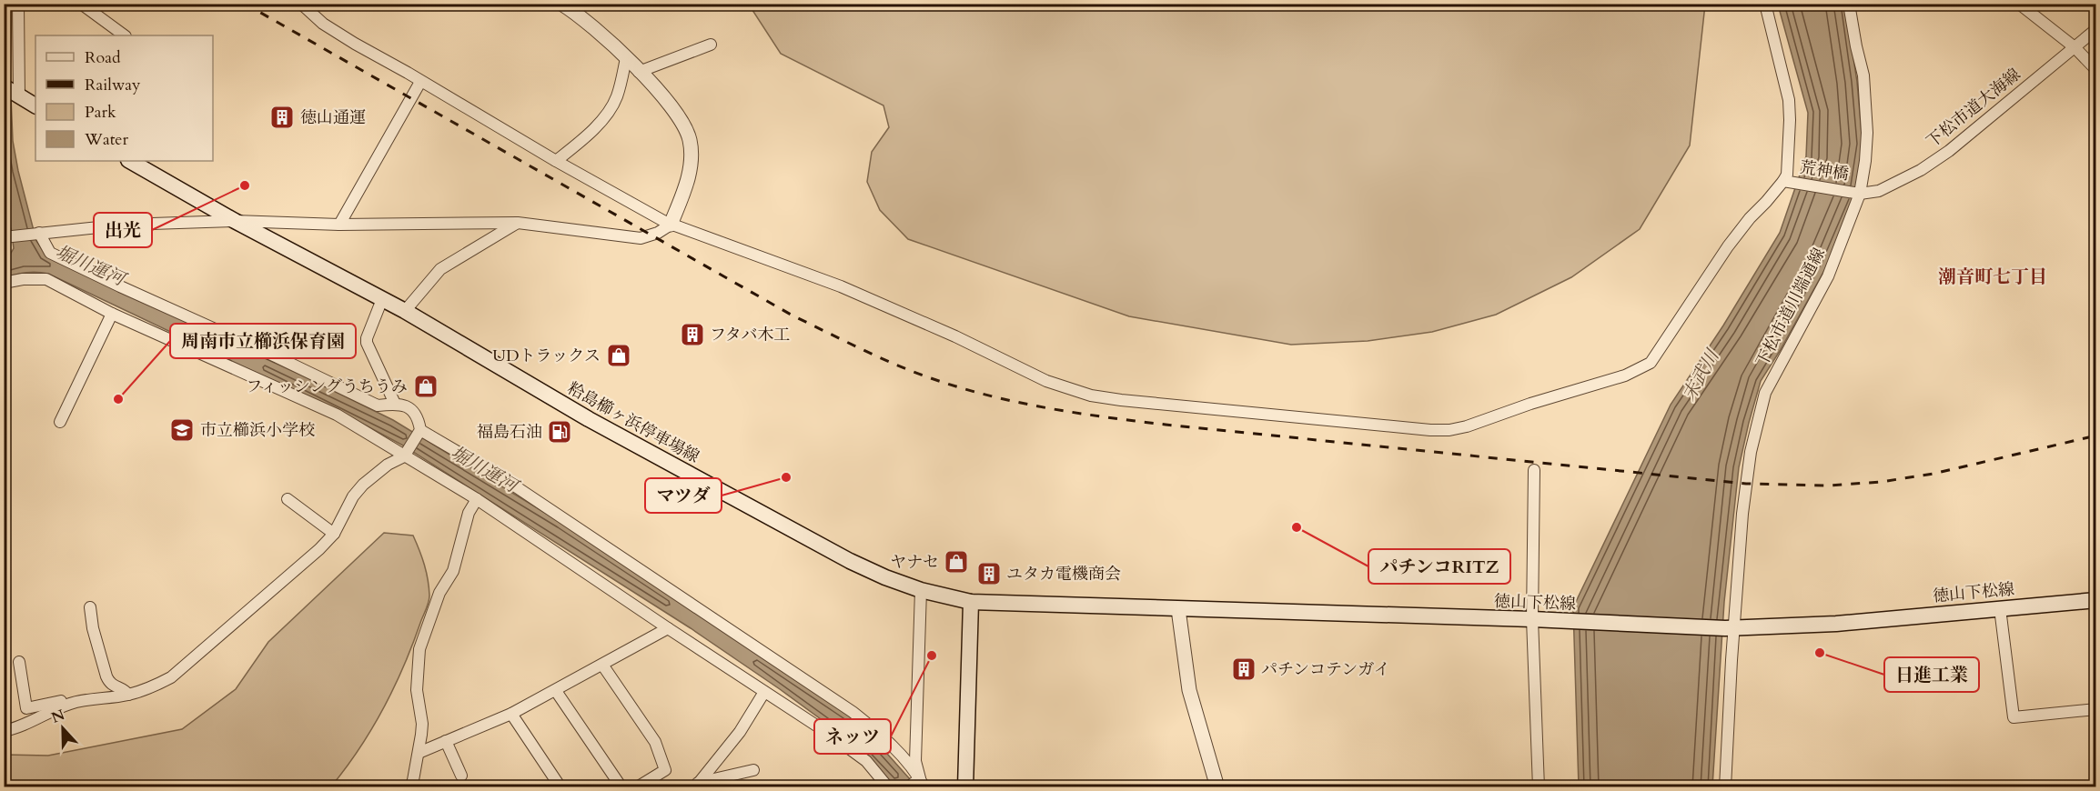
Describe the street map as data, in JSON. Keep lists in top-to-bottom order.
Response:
{
  "streets": {
    "main road": ["粭島櫛ヶ浜停車場線", "徳山下松線"],
    "street": ["下松市道大海線", "荒神橋", "下松市道川端通線"]
  },
  "crossings": [
    ["下松市道大海線", "荒神橋"],
    ["下松市道大海線", "下松市道川端通線"],
    ["荒神橋", "下松市道川端通線"],
    ["下松市道川端通線", "徳山下松線"],
    ["粭島櫛ヶ浜停車場線", "徳山下松線"]
  ],
  "districts": ["潮音町七丁目"],
  "water": ["堀川運河", "末武川"],
  "places": {
    "building": [
      "徳山通運",
      "フタバ木工",
      "ユタカ電機商会",
      "パチンコテンガイ"
    ],
    "other": [
      "出光",
      "周南市立櫛浜保育園",
      "マツダ",
      "パチンコRITZ",
      "日進工業",
      "ネッツ"
    ],
    "shop": ["UDトラックス", "フィッシングうちうみ", "ヤナセ"],
    "school or university": ["市立櫛浜小学校"],
    "fuel station": ["福島石油"]
  },
  "legend": [
    "Road",
    "Railway",
    "Park",
    "Water"
  ],
  "north": "top"
}
